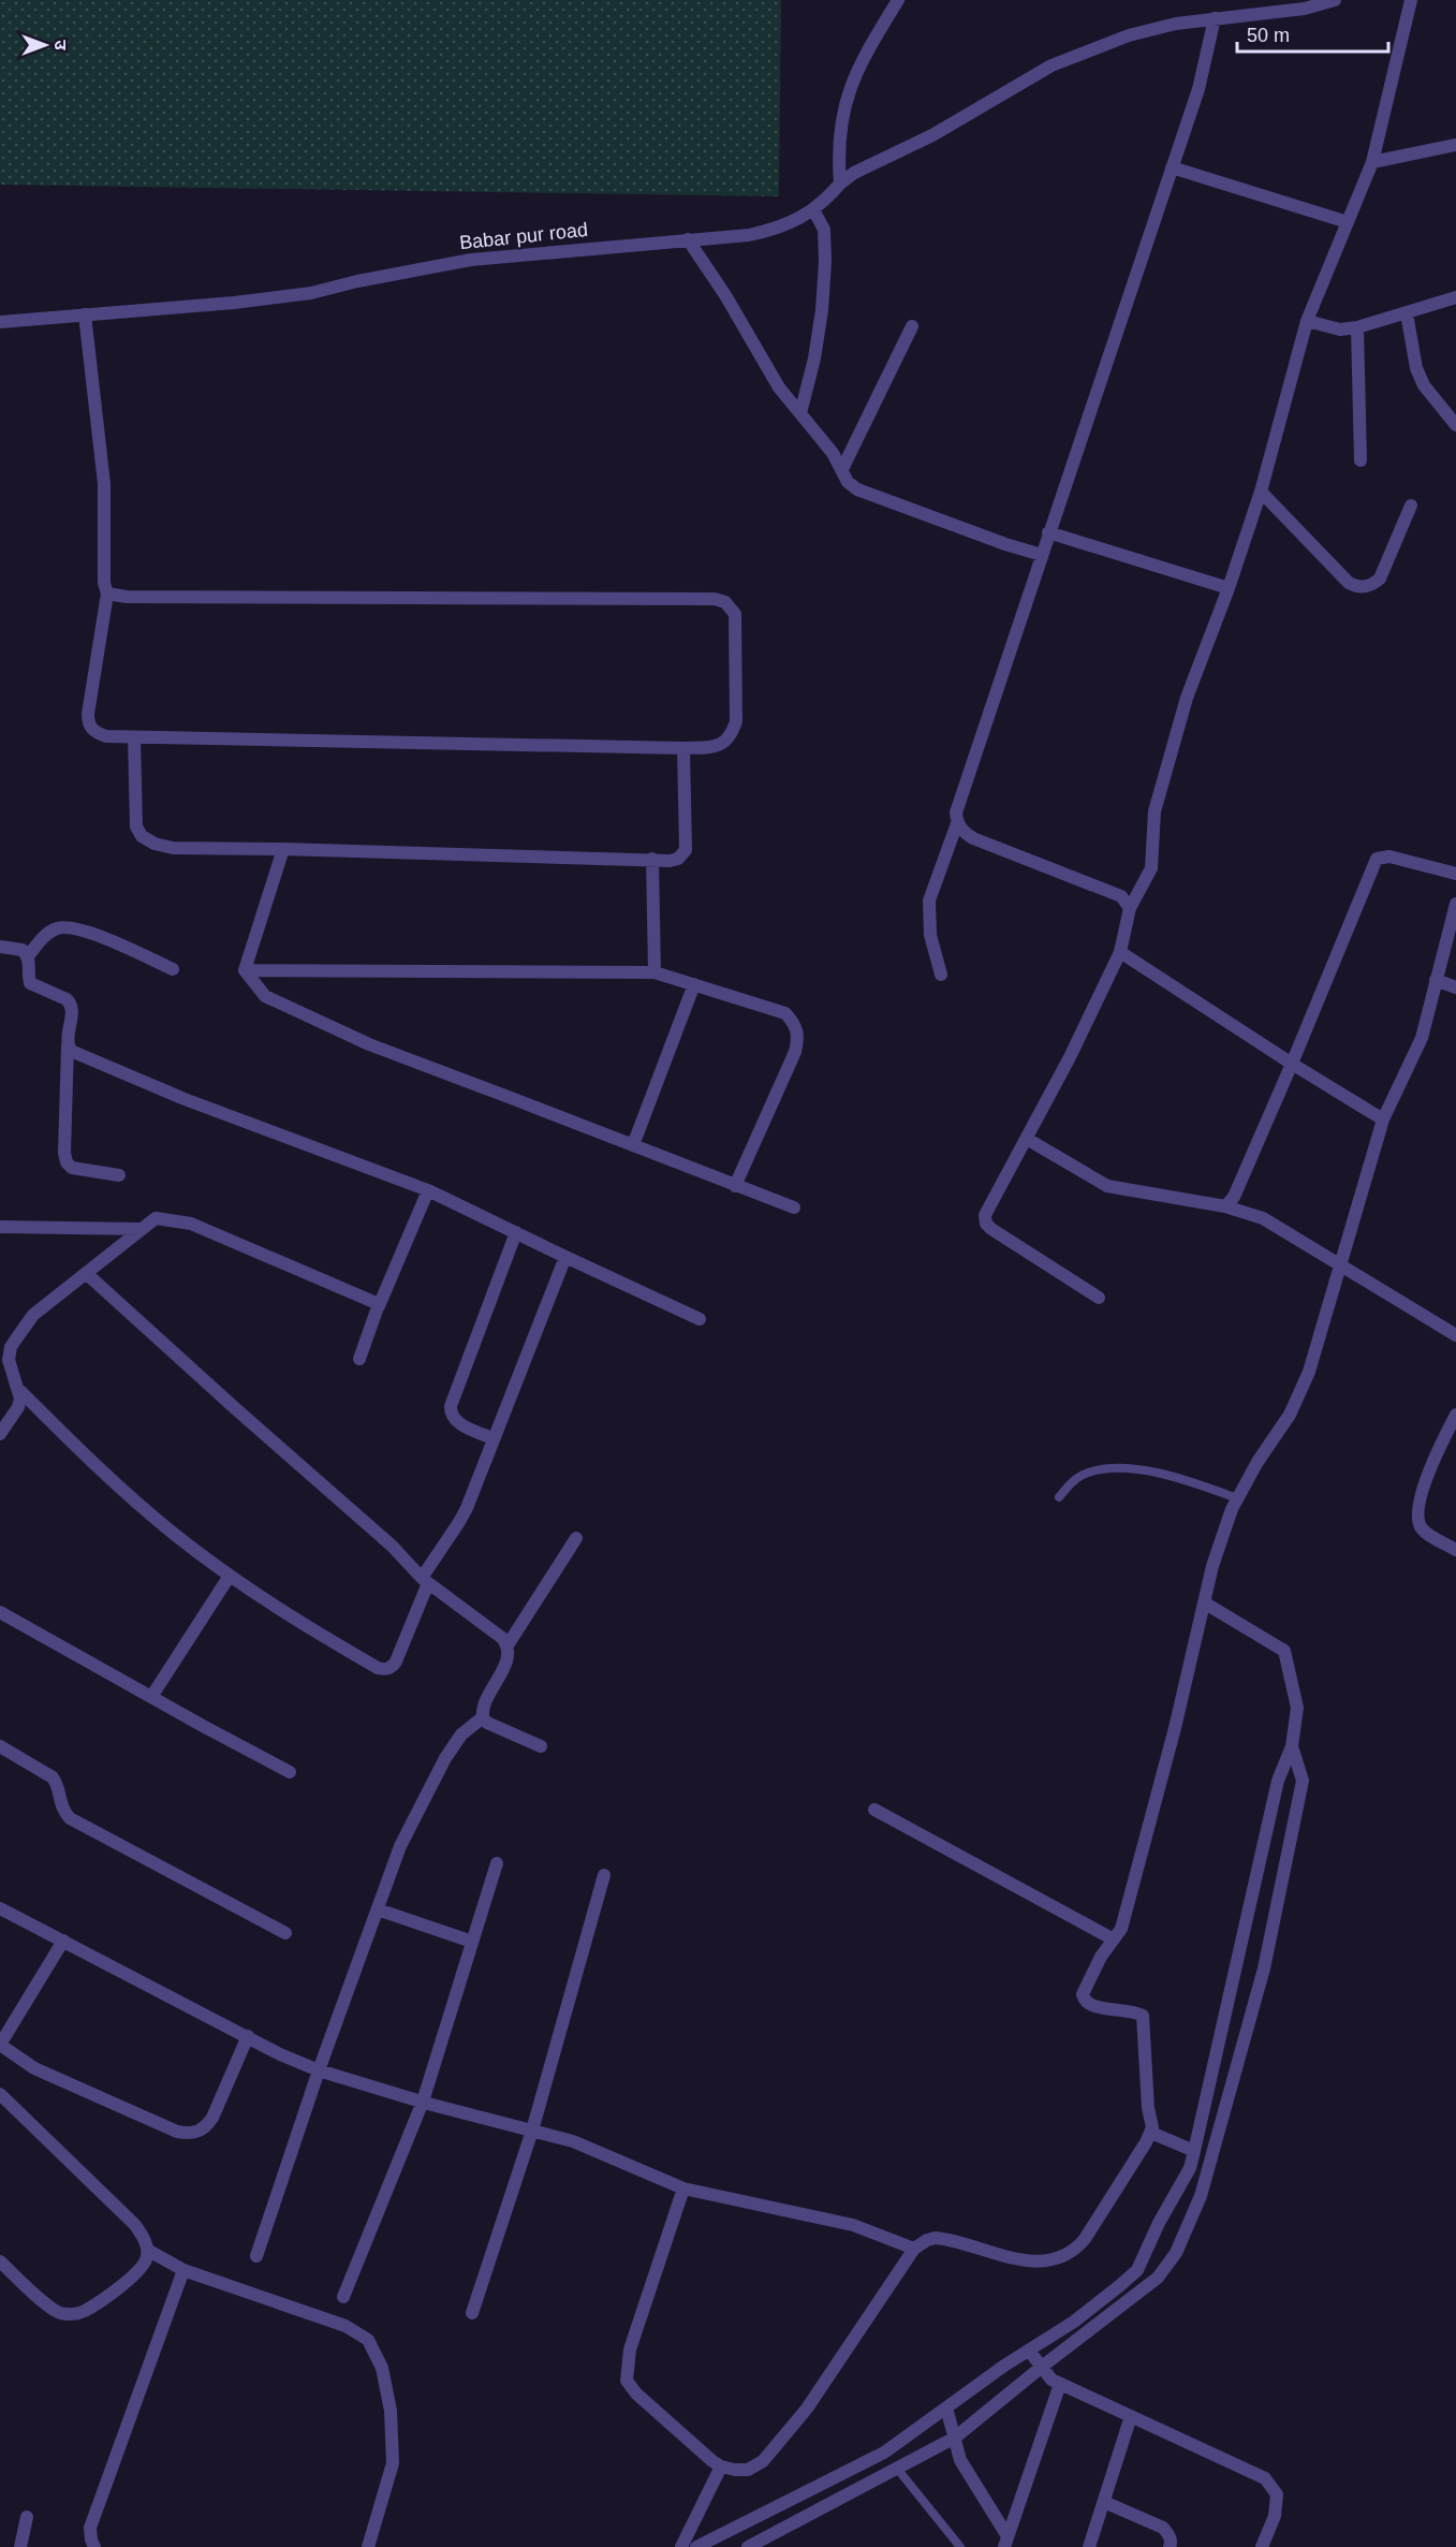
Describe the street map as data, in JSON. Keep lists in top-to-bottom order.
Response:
{
  "streets": {
    "street": ["Babar pur road"]
  },
  "scale_bar": "50 m",
  "north": "right"
}
